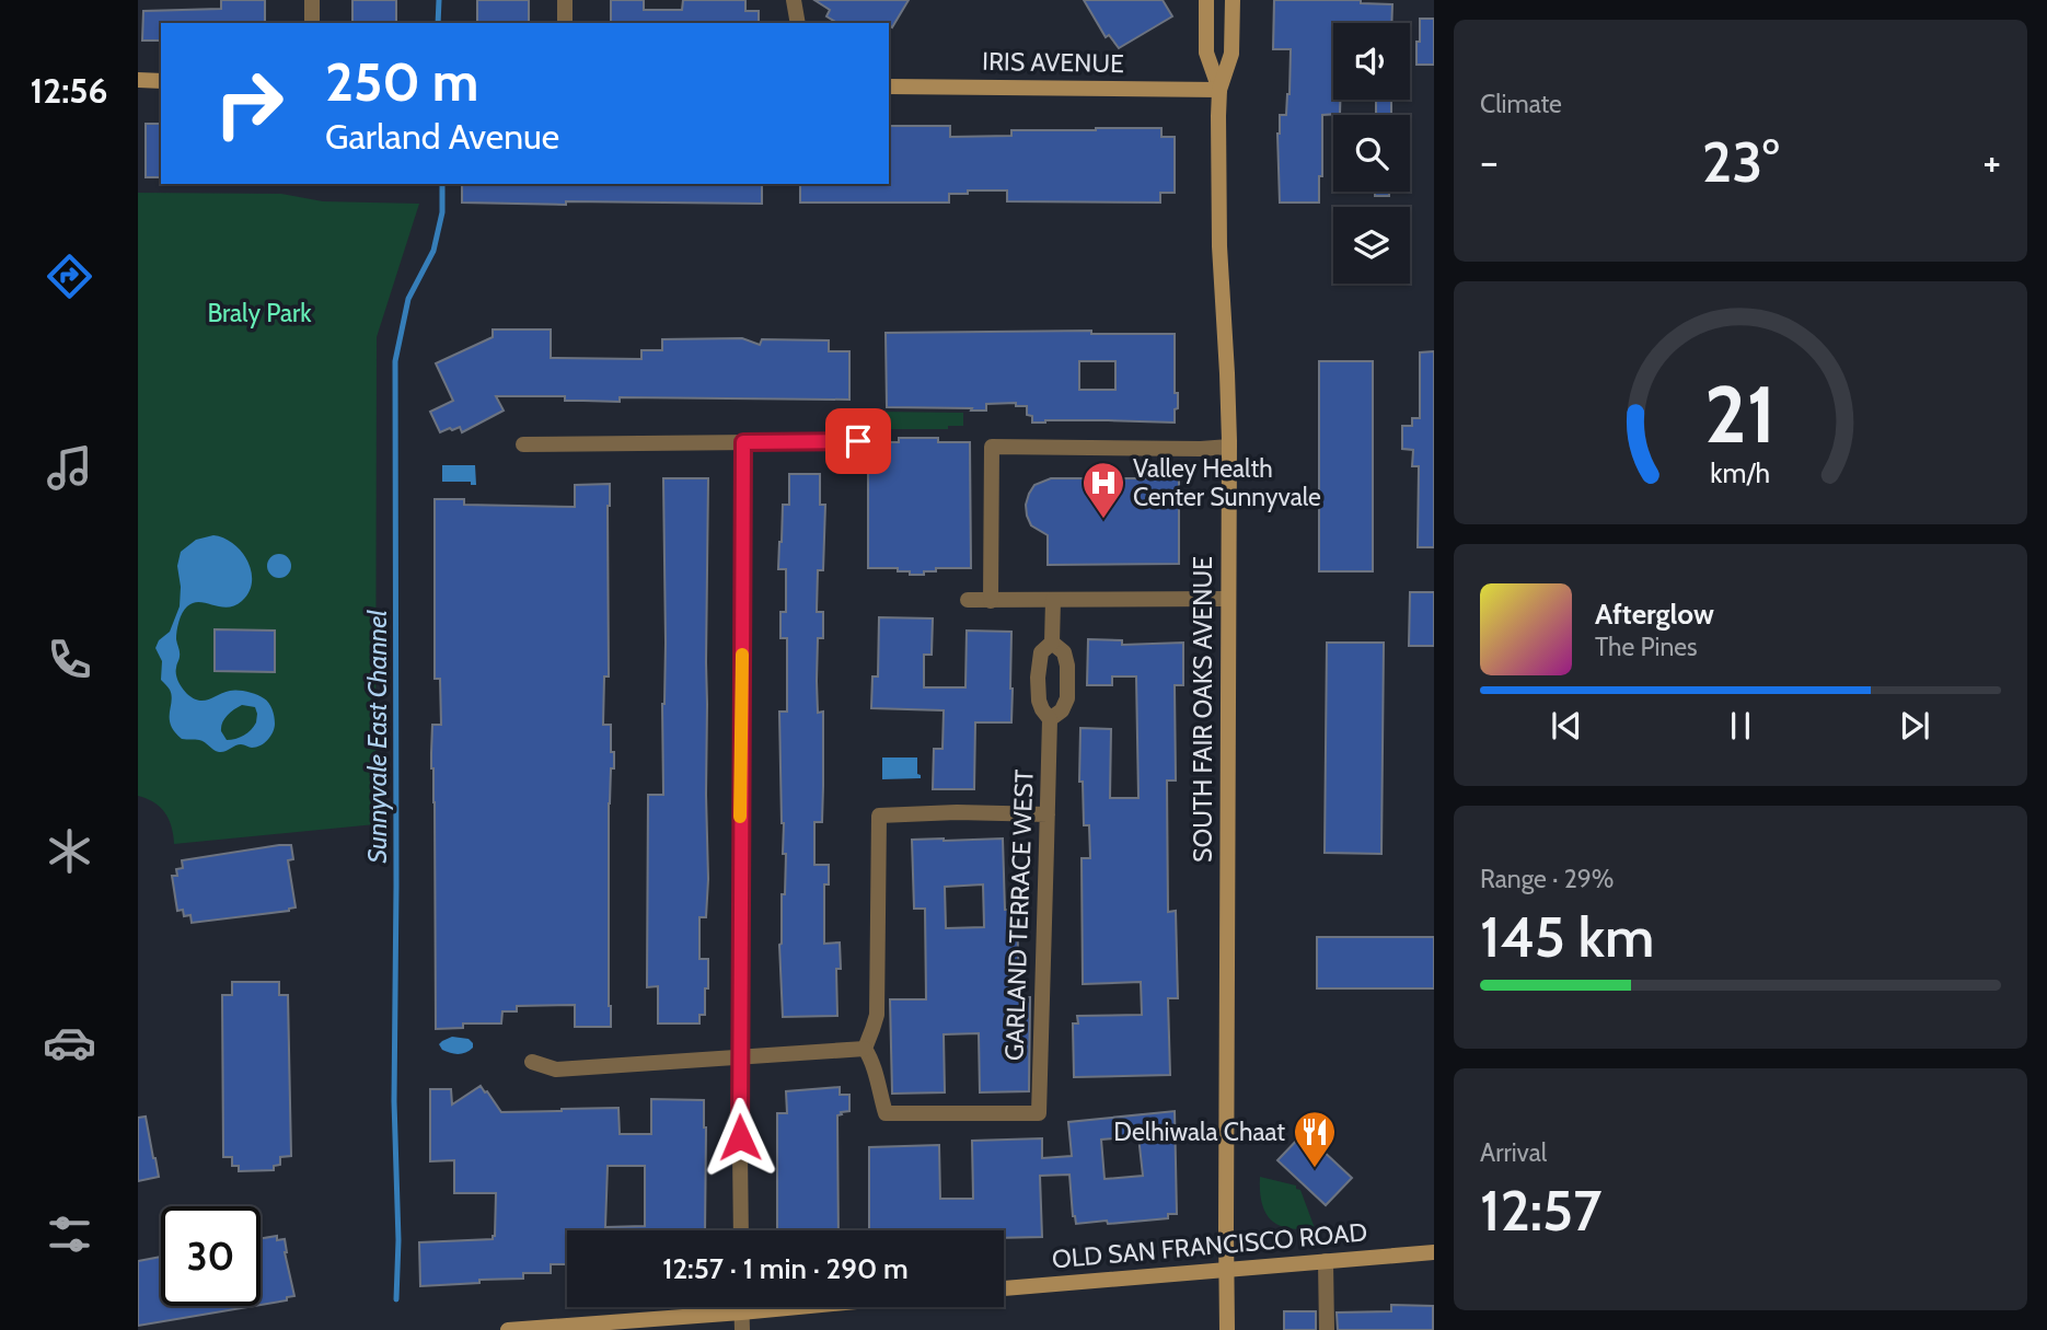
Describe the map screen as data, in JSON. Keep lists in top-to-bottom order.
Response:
{
  "streets": {
    "main road": ["IRIS AVENUE", "SOUTH FAIR OAKS AVENUE", "OLD SAN FRANCISCO ROAD"],
    "street": ["GARLAND TERRACE WEST"]
  },
  "crossings": [
    ["IRIS AVENUE", "SOUTH FAIR OAKS AVENUE"],
    ["SOUTH FAIR OAKS AVENUE", "OLD SAN FRANCISCO ROAD"]
  ],
  "water": ["Sunnyvale East Channel"],
  "parks": ["Braly Park"],
  "places": {
    "hospital": ["Valley Health Center Sunnyvale"],
    "restaurant": ["Delhiwala Chaat"]
  },
  "page": {
    "tabs": "12:56",
    "tile": [
      "Climate",
      ["Range · 29%", "145 km"],
      ["Arrival", "12:57"]
    ],
    "turn": ["250 m", "Garland Avenue"],
    "heat": ["−", "23°", "+"],
    "song": ["Afterglow", "The Pines"],
    "limit": "30",
    "trip": "12:57 · 1 min · 290 m",
    "gauge": ["21", "km/h"]
  }
}
